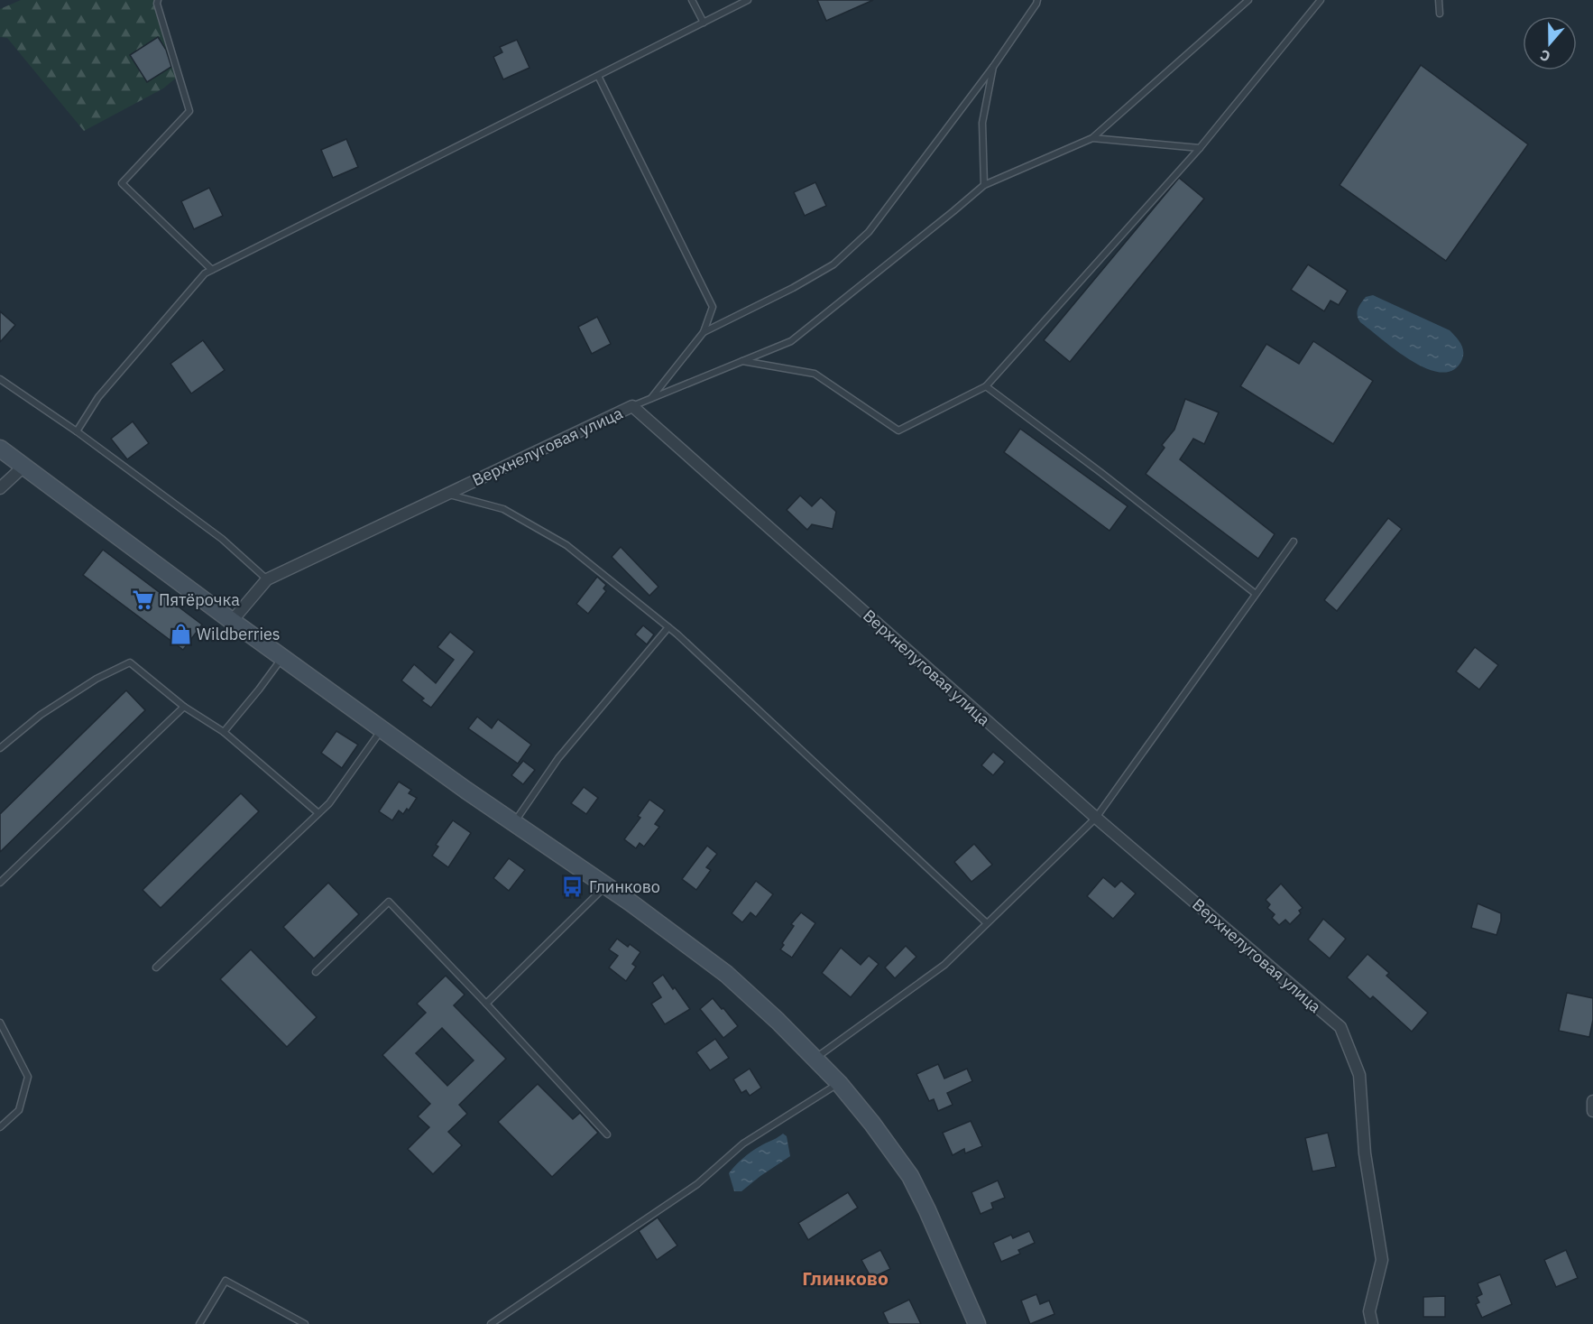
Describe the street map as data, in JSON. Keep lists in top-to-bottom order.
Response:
{
  "streets": {
    "street": ["Верхнелуговая улица"]
  },
  "districts": ["Глинково"],
  "places": {
    "supermarket": ["Пятёрочка"],
    "shop": ["Wildberries"],
    "bus stop": ["Глинково"]
  },
  "north": "bottom"
}
